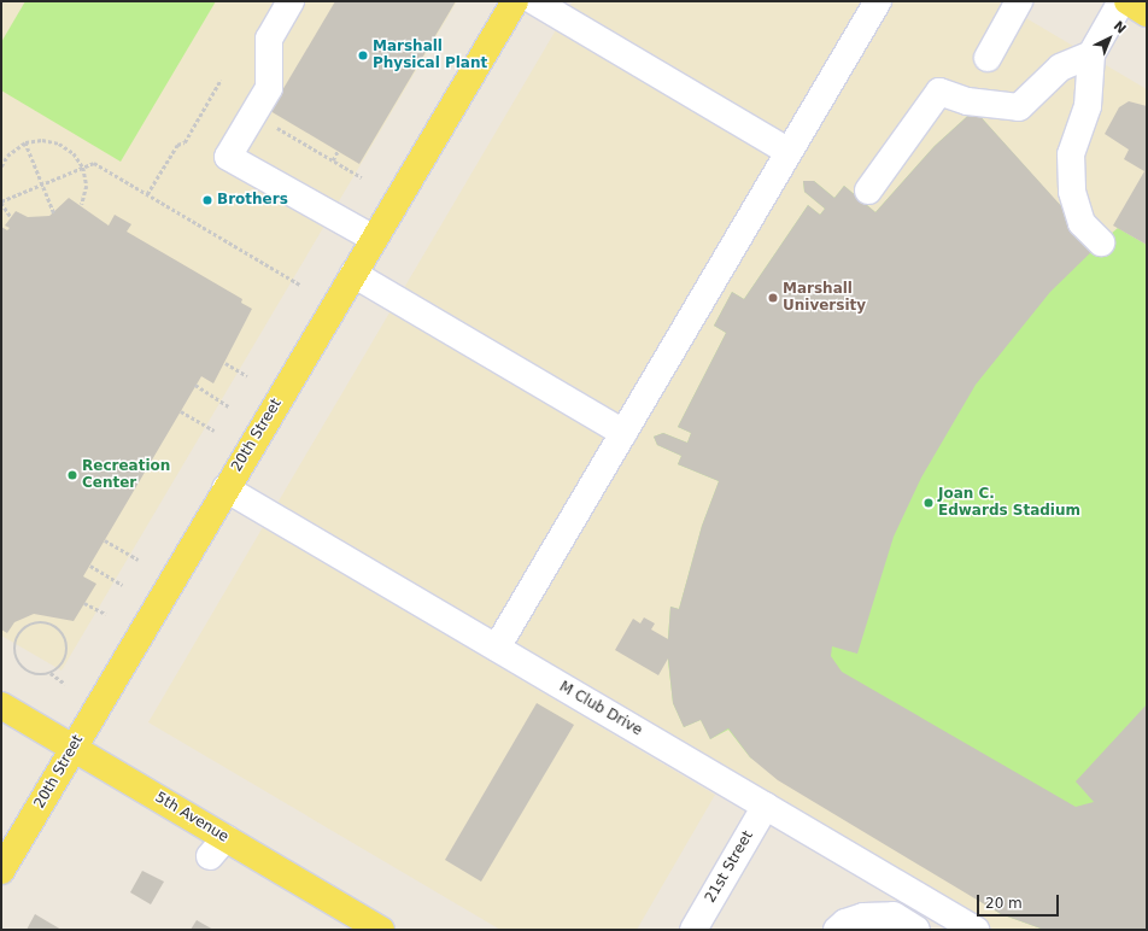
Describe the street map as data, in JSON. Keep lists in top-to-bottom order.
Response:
{
  "streets": {
    "main road": ["20th Street", "5th Avenue"],
    "street": ["M Club Drive", "21st Street"]
  },
  "crossings": [
    ["20th Street", "M Club Drive"],
    ["20th Street", "5th Avenue"],
    ["M Club Drive", "21st Street"]
  ],
  "places": [
    "Marshall Physical Plant",
    "Brothers",
    "Marshall University",
    "Recreation Center",
    "Joan C. Edwards Stadium"
  ],
  "scale_bar": "20 m",
  "north": "top right"
}
